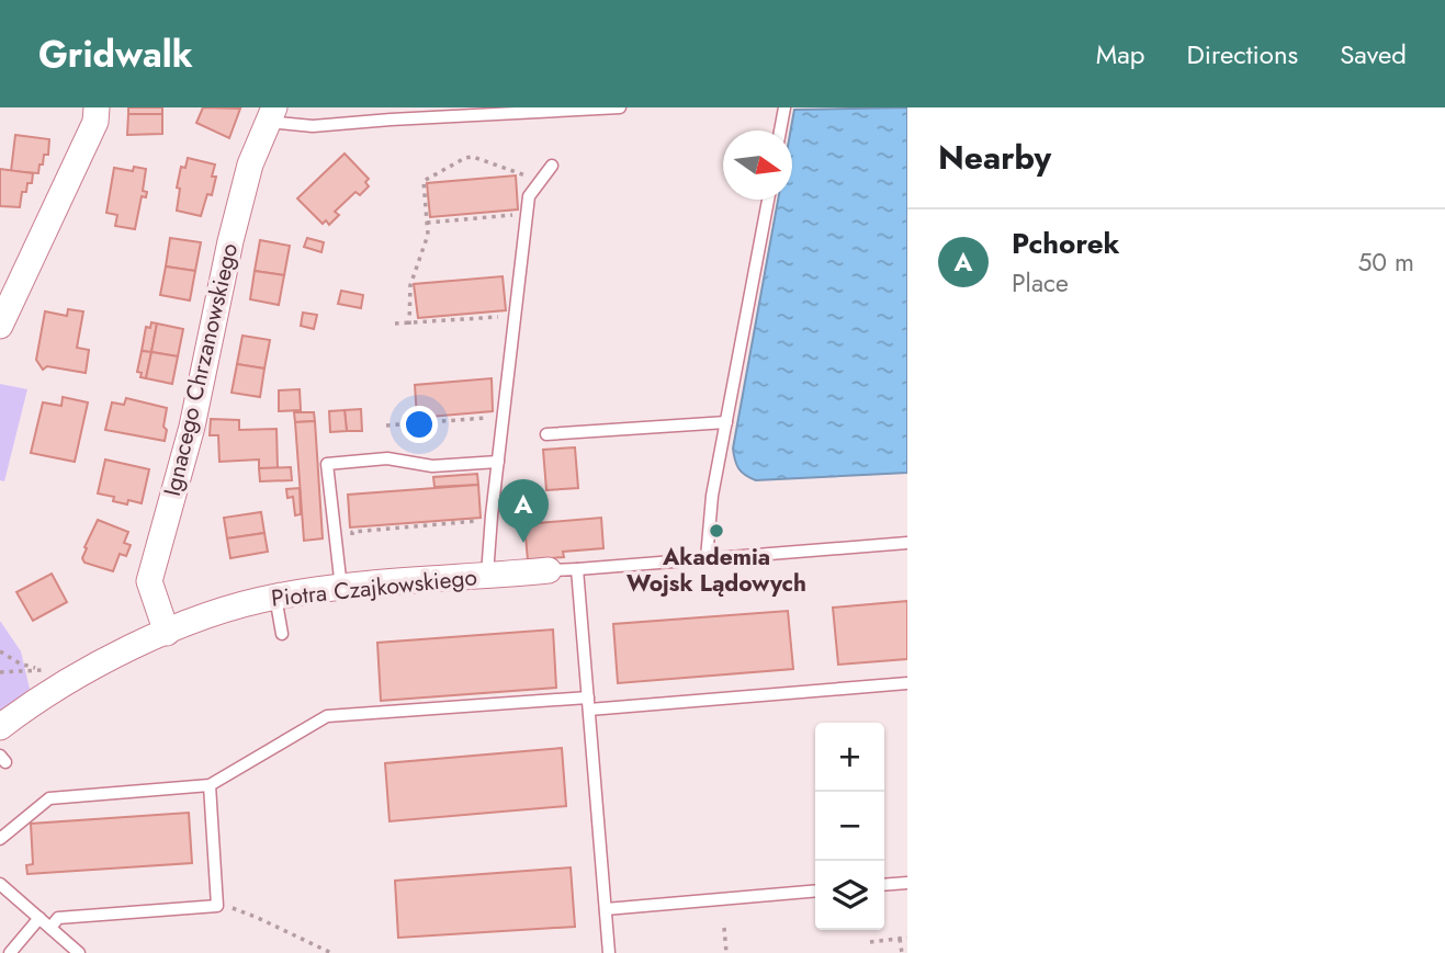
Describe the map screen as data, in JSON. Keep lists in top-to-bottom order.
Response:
{
  "streets": {
    "street": ["Ignacego Chrzanowskiego", "Piotra Czajkowskiego"]
  },
  "crossings": [
    ["Ignacego Chrzanowskiego", "Piotra Czajkowskiego"]
  ],
  "places": ["Akademia Wojsk Lądowych"],
  "north": "right",
  "page": {
    "header": "Gridwalk",
    "nav": ["Map", "Directions", "Saved"],
    "heading": "Nearby",
    "list": [
      {
        "mark": "A",
        "name": "Pchorek",
        "note": "Place",
        "value": "50 m"
      }
    ],
    "pins": "A",
    "map_buttons": ["+", "−"]
  }
}
